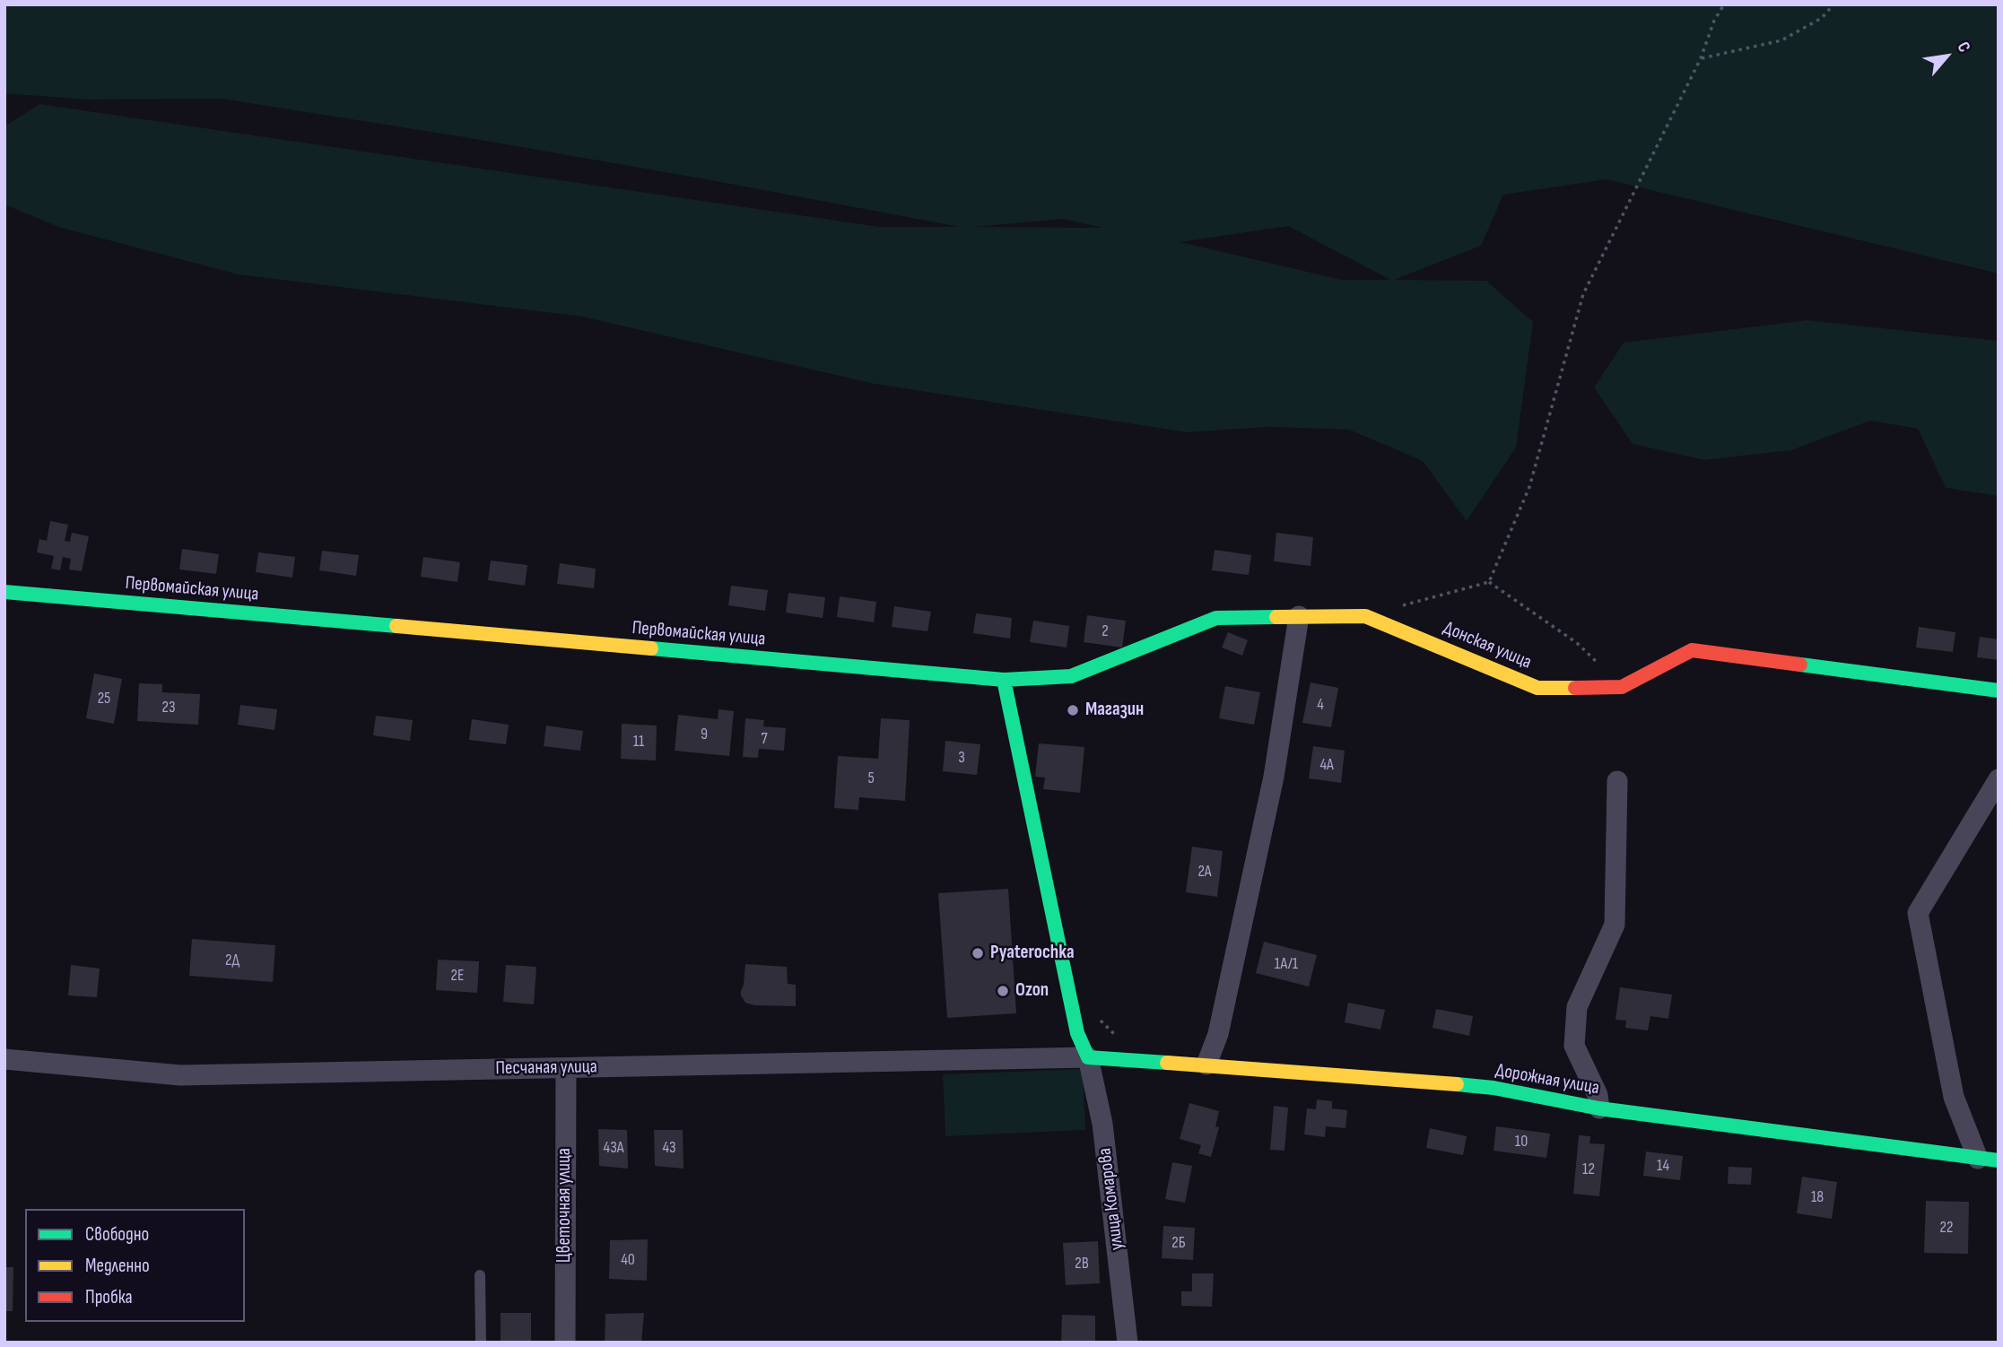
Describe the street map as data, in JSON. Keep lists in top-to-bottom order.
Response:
{
  "streets": {
    "street": [
      "Первомайская улица",
      "Донская улица",
      "Песчаная улица",
      "Дорожная улица",
      "улица Комарова",
      "Цветочная улица"
    ]
  },
  "crossings": [
    ["Первомайская улица", "Донская улица"],
    ["Песчаная улица", "Дорожная улица"],
    ["Песчаная улица", "улица Комарова"],
    ["Песчаная улица", "Цветочная улица"],
    ["Дорожная улица", "улица Комарова"]
  ],
  "places": ["Магазин", "Pyaterochka", "Ozon"],
  "house_numbers": [
    "2",
    "25",
    "4",
    "23",
    "9",
    "7",
    "11",
    "3",
    "4А",
    "5",
    "2А",
    "2Д",
    "1А/1",
    "2Е",
    "10",
    "43А",
    "43",
    "14",
    "12",
    "18",
    "22",
    "2Б",
    "40",
    "2В"
  ],
  "legend": ["Свободно", "Медленно", "Пробка"],
  "north": "top right"
}
